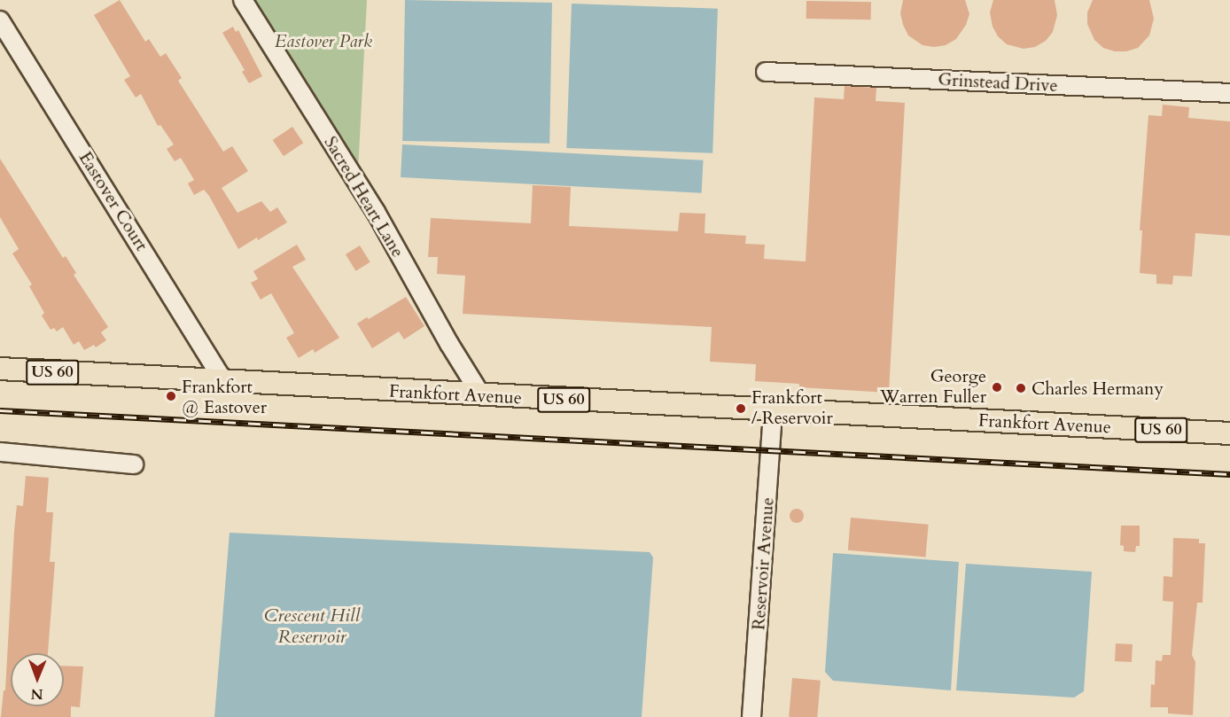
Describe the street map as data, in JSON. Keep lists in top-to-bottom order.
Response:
{
  "streets": {
    "main road": ["US 60", "Frankfort Avenue"],
    "street": [
      "Grinstead Drive",
      "Sacred Heart Lane",
      "Eastover Court",
      "Reservoir Avenue"
    ]
  },
  "crossings": [
    ["Sacred Heart Lane", "Frankfort Avenue"],
    ["Eastover Court", "Frankfort Avenue"],
    ["Frankfort Avenue", "Reservoir Avenue"]
  ],
  "water": ["Crescent Hill Reservoir"],
  "parks": ["Eastover Park"],
  "places": [
    "George Warren Fuller",
    "Charles Hermany",
    "Frankfort @ Eastover",
    "Frankfort / Reservoir"
  ],
  "north": "bottom"
}
